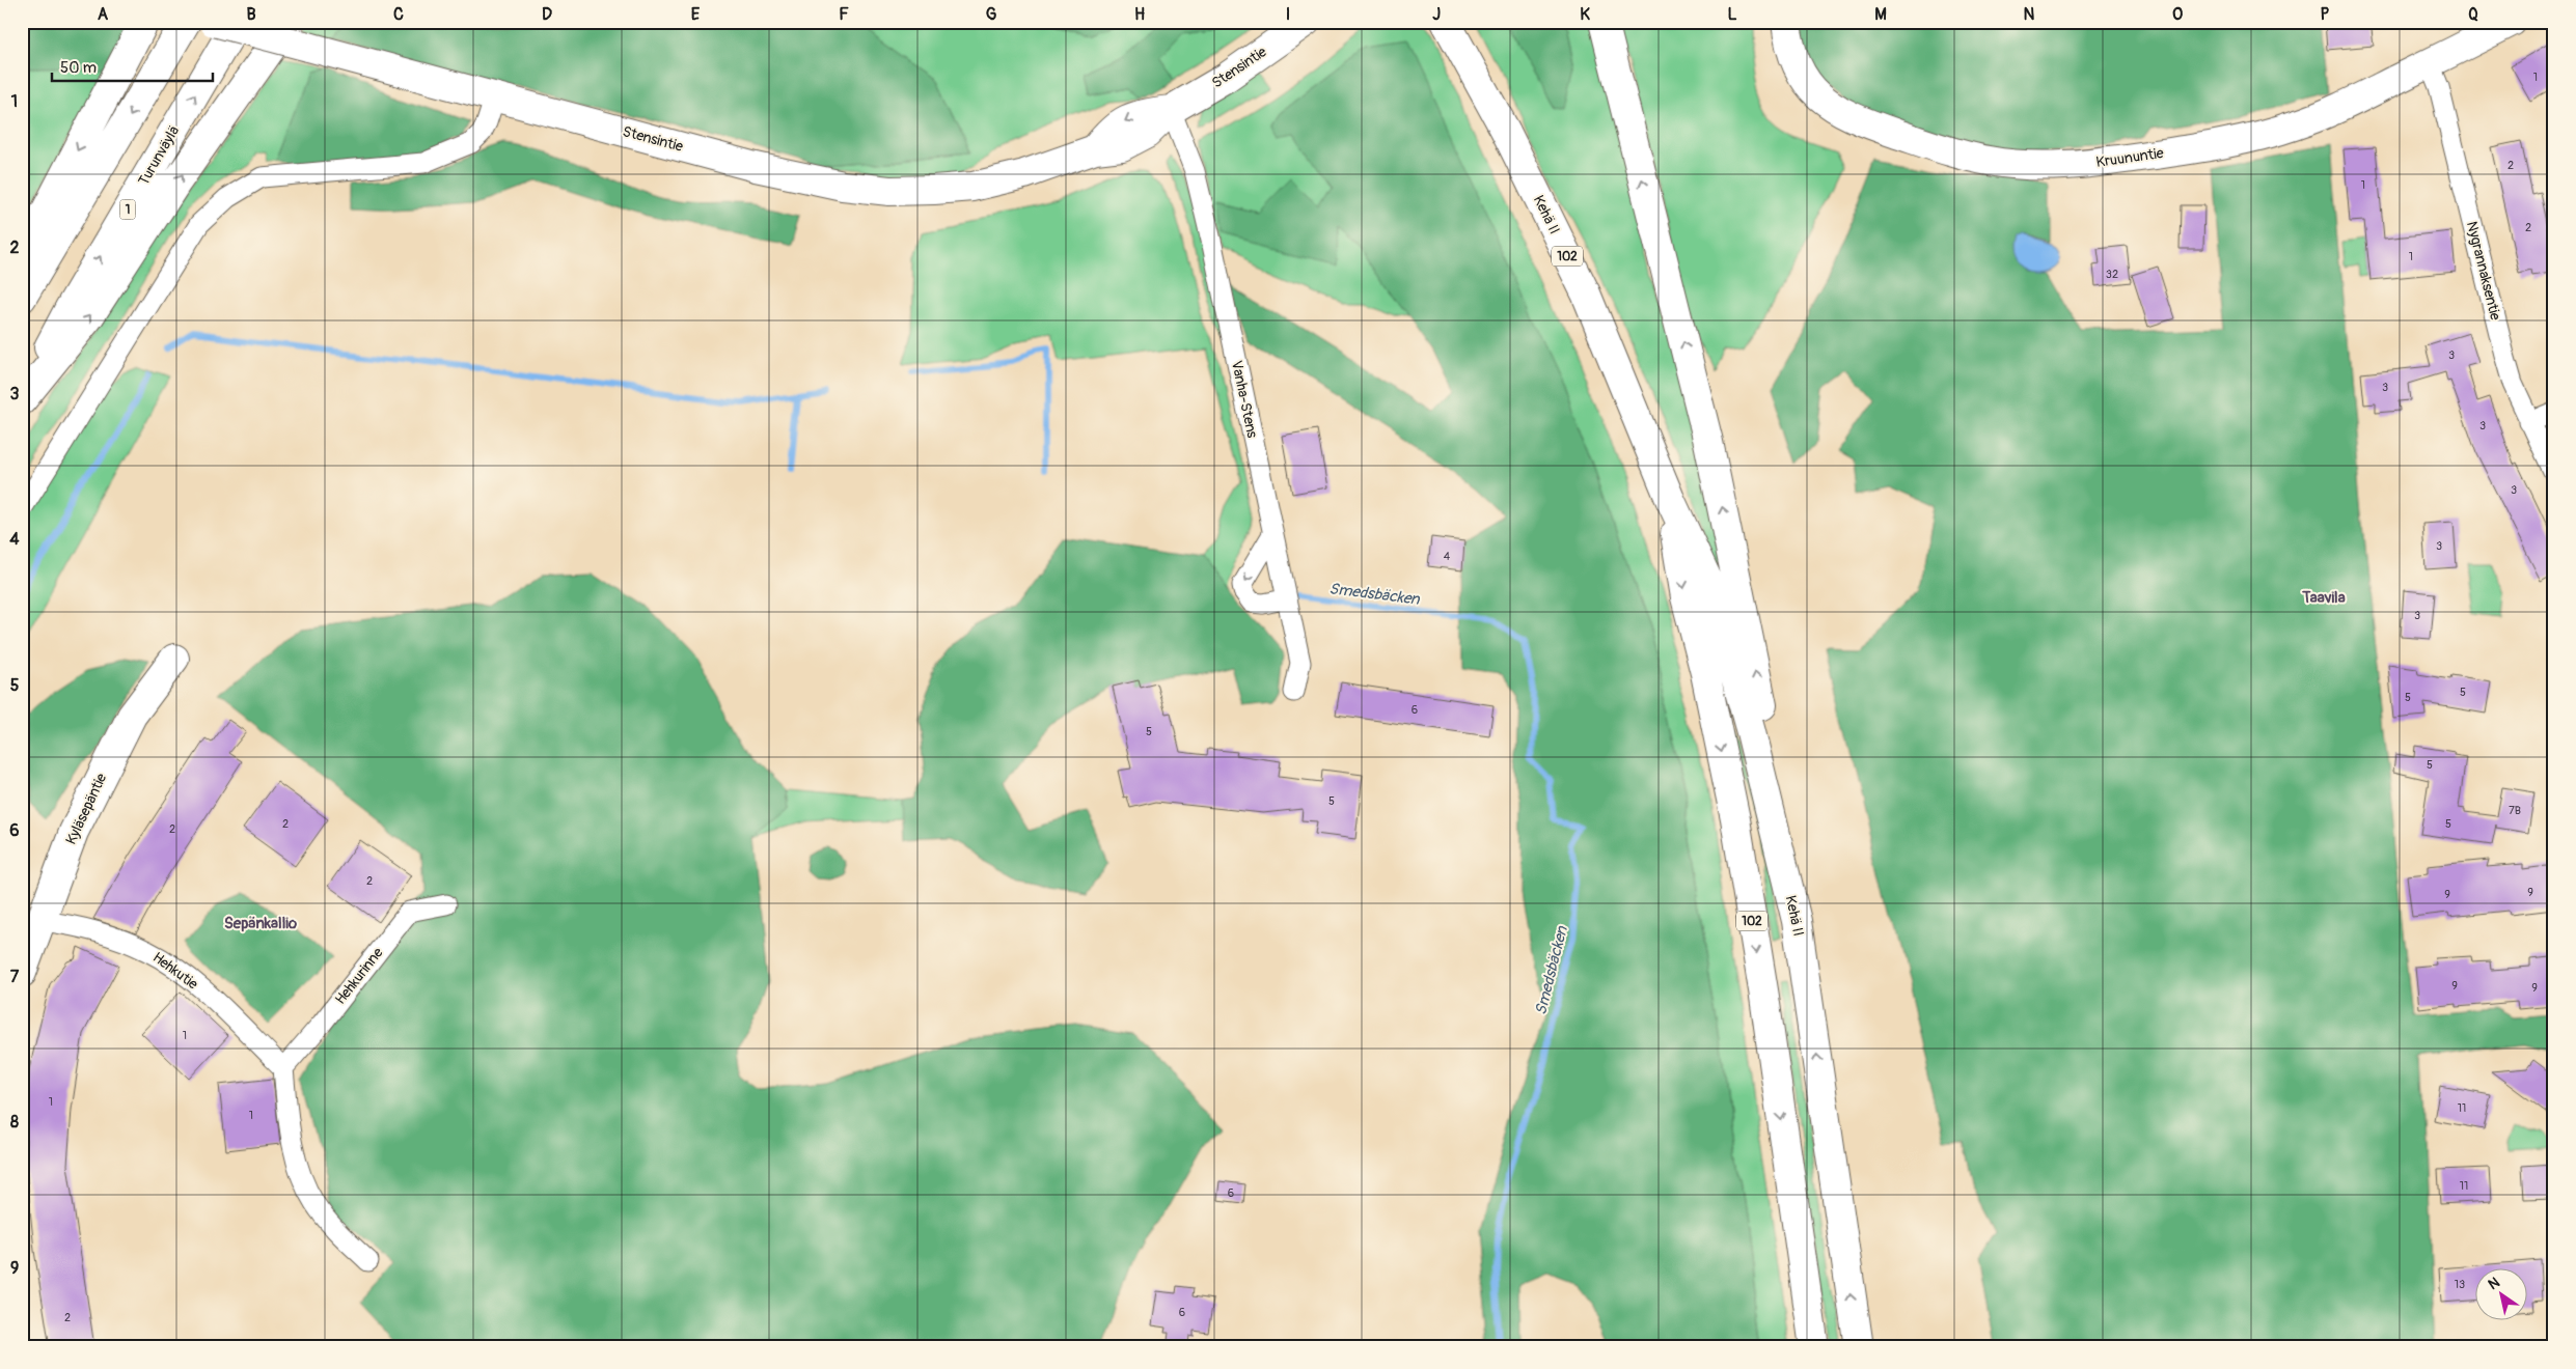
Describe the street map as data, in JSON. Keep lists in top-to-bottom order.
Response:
{
  "streets": {
    "main road": [
      "Stensintie",
      "Turunväylä",
      "Kruununtie",
      "1",
      "Kehä II",
      "102",
      "Kyläsepäntie"
    ],
    "street": [
      "Nygrannaksentie",
      "Vanha-Stens",
      "Hehkutie",
      "Hehkurinne"
    ]
  },
  "crossings": [
    ["Stensintie", "Vanha-Stens"],
    ["Kruununtie", "Nygrannaksentie"],
    ["Kyläsepäntie", "Hehkutie"],
    ["Hehkutie", "Hehkurinne"]
  ],
  "districts": ["Taavila", "Sepänkallio"],
  "water": ["Smedsbäcken"],
  "house_numbers": [
    "1",
    "2",
    "1",
    "2",
    "1",
    "32",
    "3",
    "3",
    "3",
    "3",
    "3",
    "4",
    "3",
    "5",
    "5",
    "6",
    "5",
    "5",
    "5",
    "7B",
    "2",
    "5",
    "2",
    "2",
    "9",
    "9",
    "9",
    "9",
    "1",
    "1",
    "11",
    "1",
    "11",
    "6",
    "13",
    "6",
    "2"
  ],
  "scale_bar": "50 m",
  "north": "top left",
  "grid": {
    "columns": [
      "A",
      "B",
      "C",
      "D",
      "E",
      "F",
      "G",
      "H",
      "I",
      "J",
      "K",
      "L",
      "M",
      "N",
      "O",
      "P",
      "Q"
    ],
    "rows": [
      "1",
      "2",
      "3",
      "4",
      "5",
      "6",
      "7",
      "8",
      "9"
    ]
  }
}
